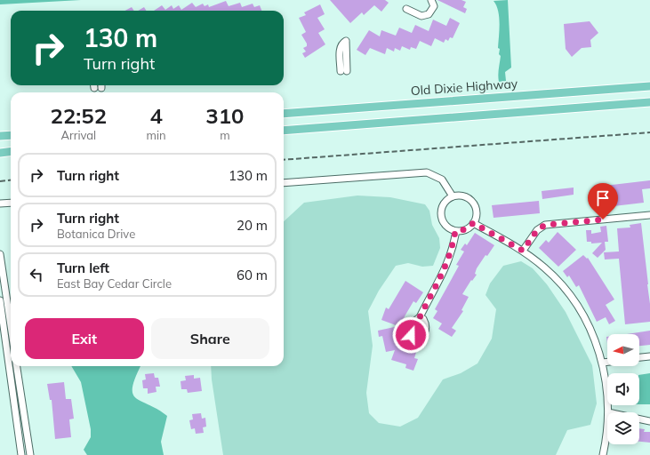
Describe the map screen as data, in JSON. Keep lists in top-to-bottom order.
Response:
{
  "streets": {
    "main road": ["Old Dixie Highway"]
  },
  "north": "left",
  "page": {
    "turn": ["130 m", "Turn right"],
    "eta": [
      "22:52",
      "Arrival",
      "4",
      "min",
      "310",
      "m"
    ],
    "list": [
      {
        "name": "Turn right",
        "value": "130 m"
      },
      {
        "name": "Turn right",
        "note": "Botanica Drive",
        "value": "20 m"
      },
      {
        "name": "Turn left",
        "note": "East Bay Cedar Circle",
        "value": "60 m"
      }
    ],
    "buttons": ["Exit", "Share"]
  }
}
